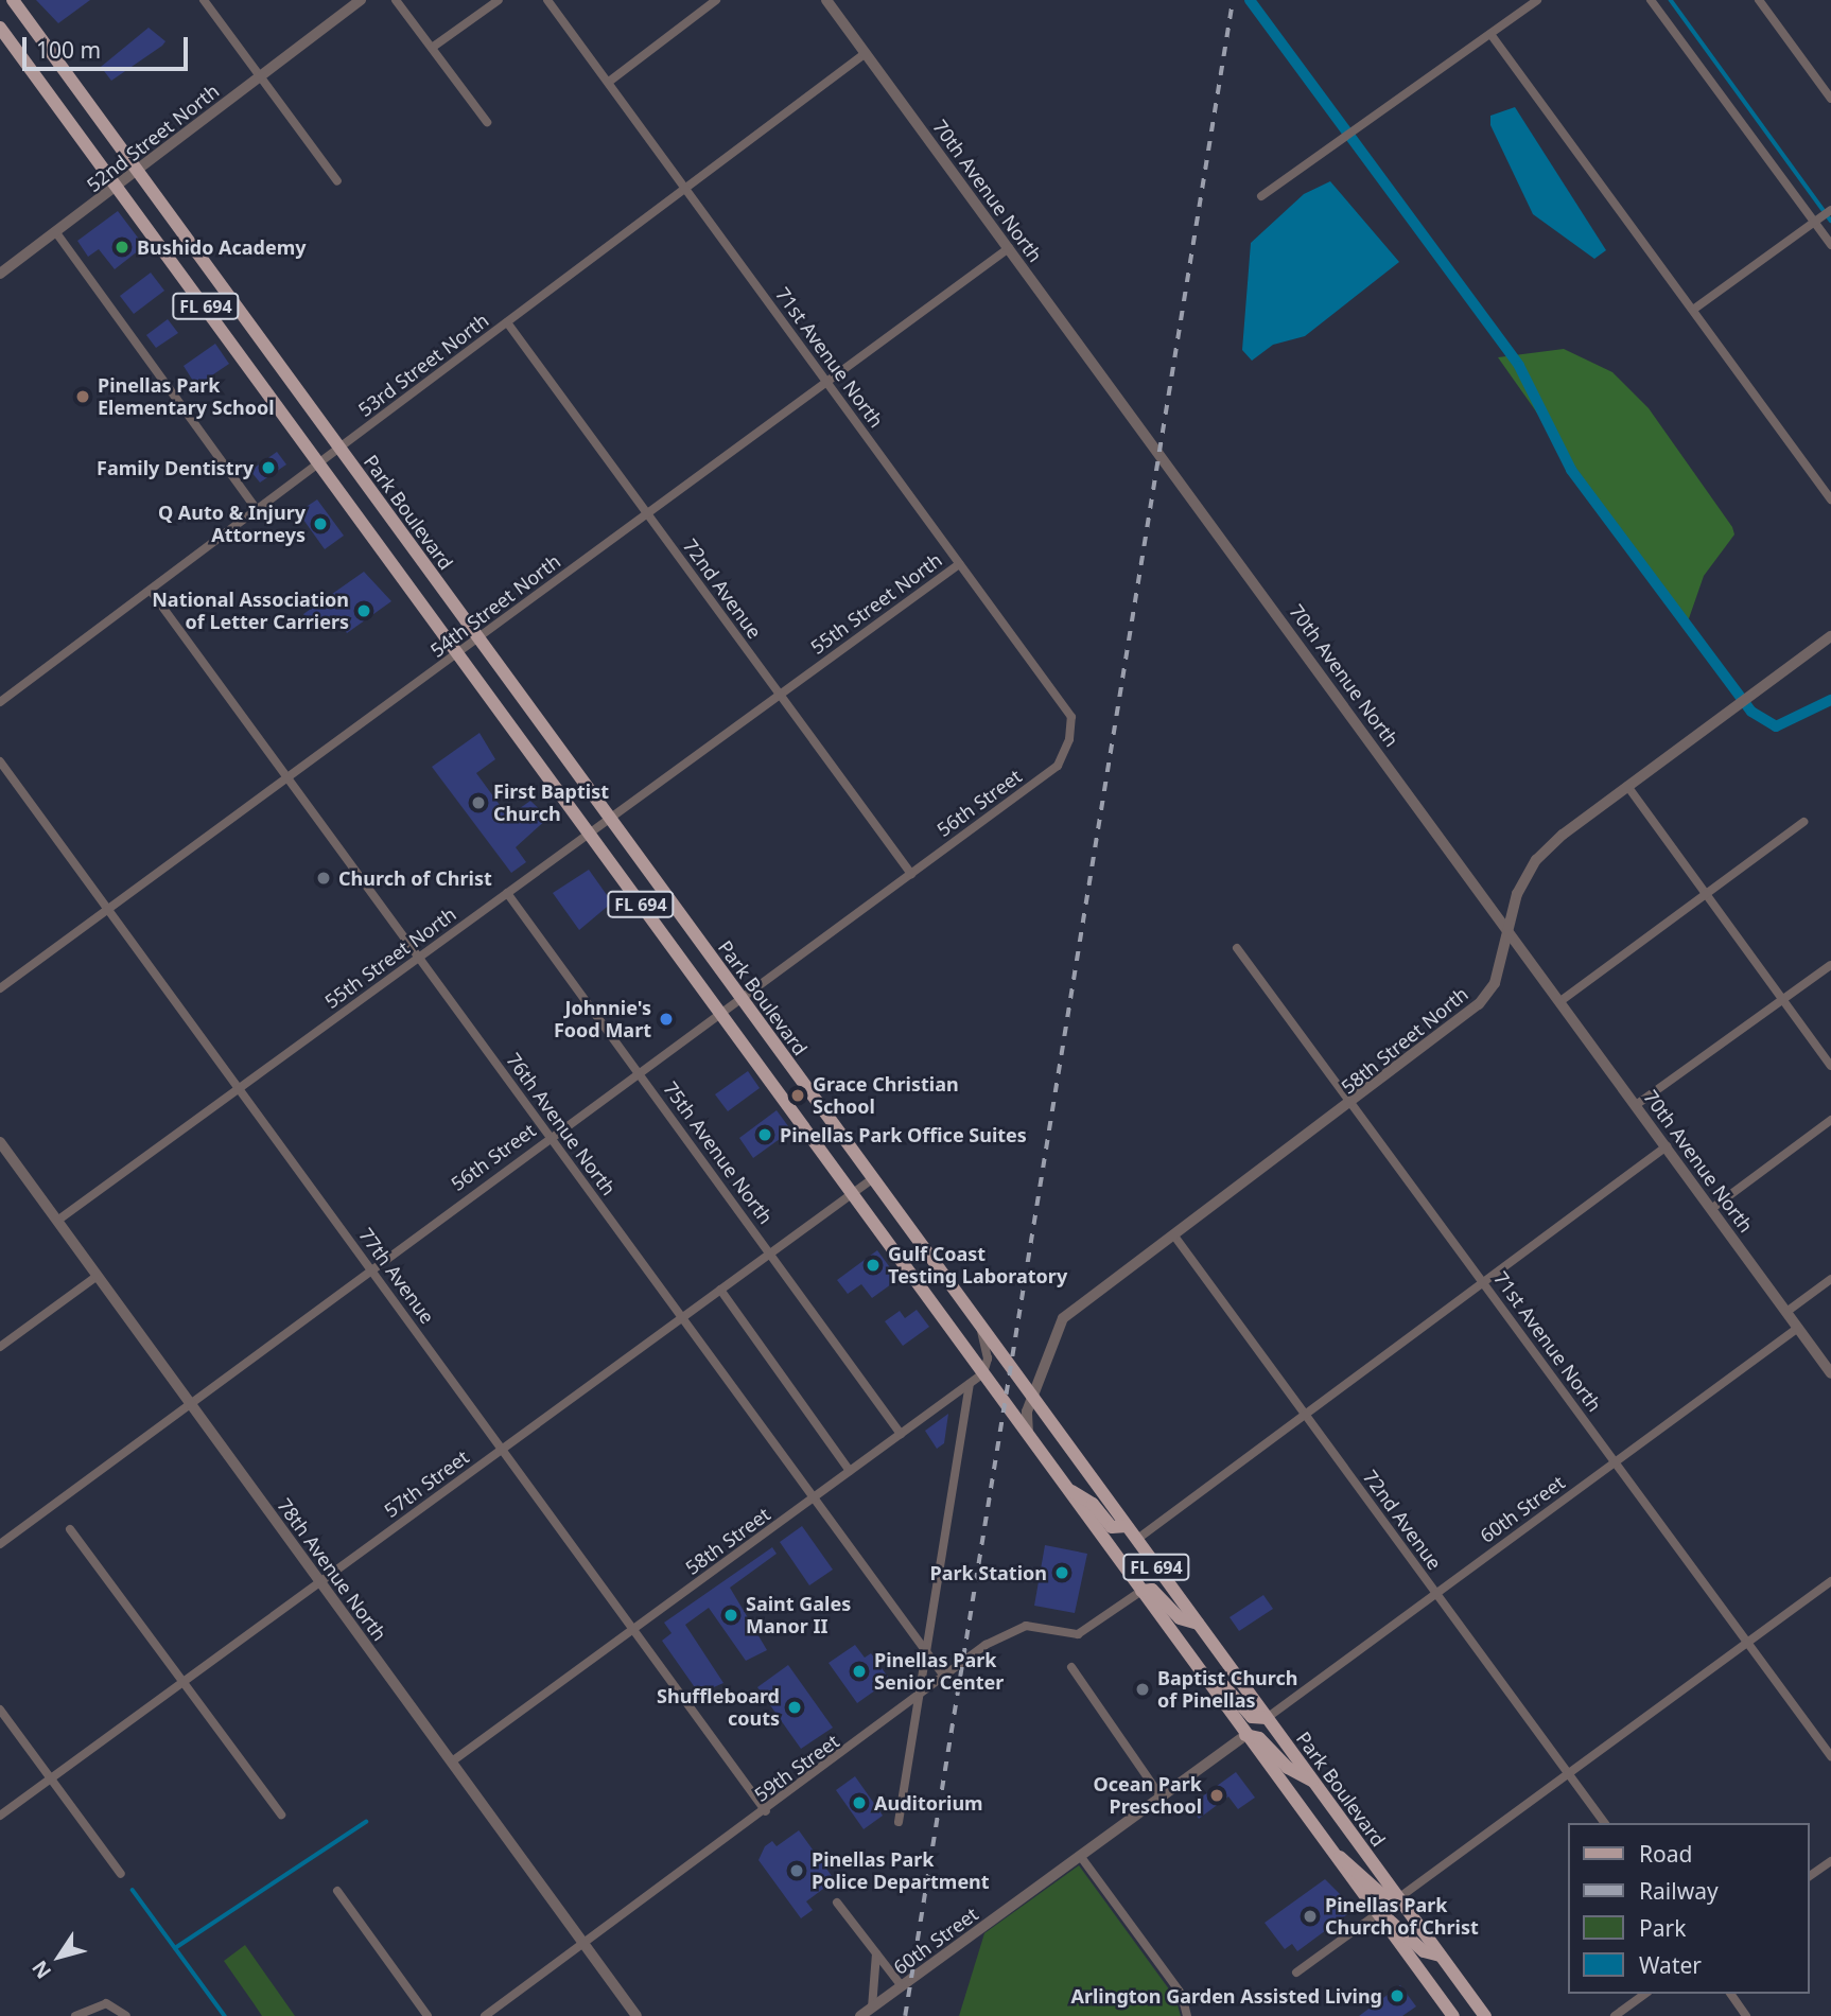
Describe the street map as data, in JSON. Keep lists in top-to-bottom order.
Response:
{
  "streets": {
    "main road": ["FL 694", "Park Boulevard"],
    "street": [
      "52nd Street North",
      "70th Avenue North",
      "71st Avenue North",
      "53rd Street North",
      "72nd Avenue",
      "55th Street North",
      "54th Street North",
      "56th Street",
      "58th Street North",
      "76th Avenue North",
      "75th Avenue North",
      "77th Avenue",
      "57th Street",
      "60th Street",
      "58th Street",
      "78th Avenue North",
      "59th Street"
    ]
  },
  "crossings": [
    ["52nd Street North", "FL 694"],
    ["52nd Street North", "Park Boulevard"],
    ["70th Avenue North", "53rd Street North"],
    ["70th Avenue North", "54th Street North"],
    ["70th Avenue North", "58th Street North"],
    ["70th Avenue North", "60th Street"],
    ["FL 694", "53rd Street North"],
    ["FL 694", "55th Street North"],
    ["FL 694", "54th Street North"],
    ["FL 694", "56th Street"],
    ["FL 694", "58th Street North"],
    ["FL 694", "57th Street"],
    ["FL 694", "60th Street"],
    ["FL 694", "58th Street"],
    ["FL 694", "59th Street"],
    ["71st Avenue North", "53rd Street North"],
    ["71st Avenue North", "55th Street North"],
    ["71st Avenue North", "54th Street North"],
    ["71st Avenue North", "56th Street"],
    ["71st Avenue North", "58th Street North"],
    ["71st Avenue North", "60th Street"],
    ["53rd Street North", "Park Boulevard"],
    ["53rd Street North", "72nd Avenue"],
    ["53rd Street North", "76th Avenue North"],
    ["Park Boulevard", "55th Street North"],
    ["Park Boulevard", "54th Street North"],
    ["Park Boulevard", "56th Street"],
    ["Park Boulevard", "58th Street North"],
    ["Park Boulevard", "57th Street"],
    ["Park Boulevard", "60th Street"],
    ["72nd Avenue", "55th Street North"],
    ["72nd Avenue", "54th Street North"],
    ["72nd Avenue", "56th Street"],
    ["72nd Avenue", "58th Street North"],
    ["72nd Avenue", "60th Street"],
    ["55th Street North", "76th Avenue North"],
    ["55th Street North", "75th Avenue North"],
    ["55th Street North", "77th Avenue"],
    ["55th Street North", "78th Avenue North"],
    ["54th Street North", "76th Avenue North"],
    ["54th Street North", "77th Avenue"],
    ["56th Street", "76th Avenue North"],
    ["56th Street", "75th Avenue North"],
    ["56th Street", "77th Avenue"],
    ["56th Street", "78th Avenue North"],
    ["76th Avenue North", "57th Street"],
    ["76th Avenue North", "58th Street"],
    ["76th Avenue North", "59th Street"],
    ["75th Avenue North", "57th Street"],
    ["75th Avenue North", "58th Street"],
    ["77th Avenue", "57th Street"],
    ["77th Avenue", "58th Street"],
    ["77th Avenue", "59th Street"],
    ["57th Street", "78th Avenue North"],
    ["58th Street", "78th Avenue North"],
    ["78th Avenue North", "59th Street"]
  ],
  "places": [
    "Bushido Academy",
    "Pinellas Park Elementary School",
    "Family Dentistry",
    "Q Auto & Injury Attorneys",
    "National Association of Letter Carriers",
    "First Baptist Church",
    "Church of Christ",
    "Johnnie's Food Mart",
    "Grace Christian School",
    "Pinellas Park Office Suites",
    "Gulf Coast Testing Laboratory",
    "Park Station",
    "Saint Gales Manor II",
    "Pinellas Park Senior Center",
    "Baptist Church of Pinellas",
    "Shuffleboard couts",
    "Ocean Park Preschool",
    "Auditorium",
    "Pinellas Park Police Department",
    "Pinellas Park Church of Christ",
    "Arlington Garden Assisted Living"
  ],
  "legend": [
    "Road",
    "Railway",
    "Park",
    "Water"
  ],
  "scale_bar": "100 m",
  "north": "bottom left"
}
